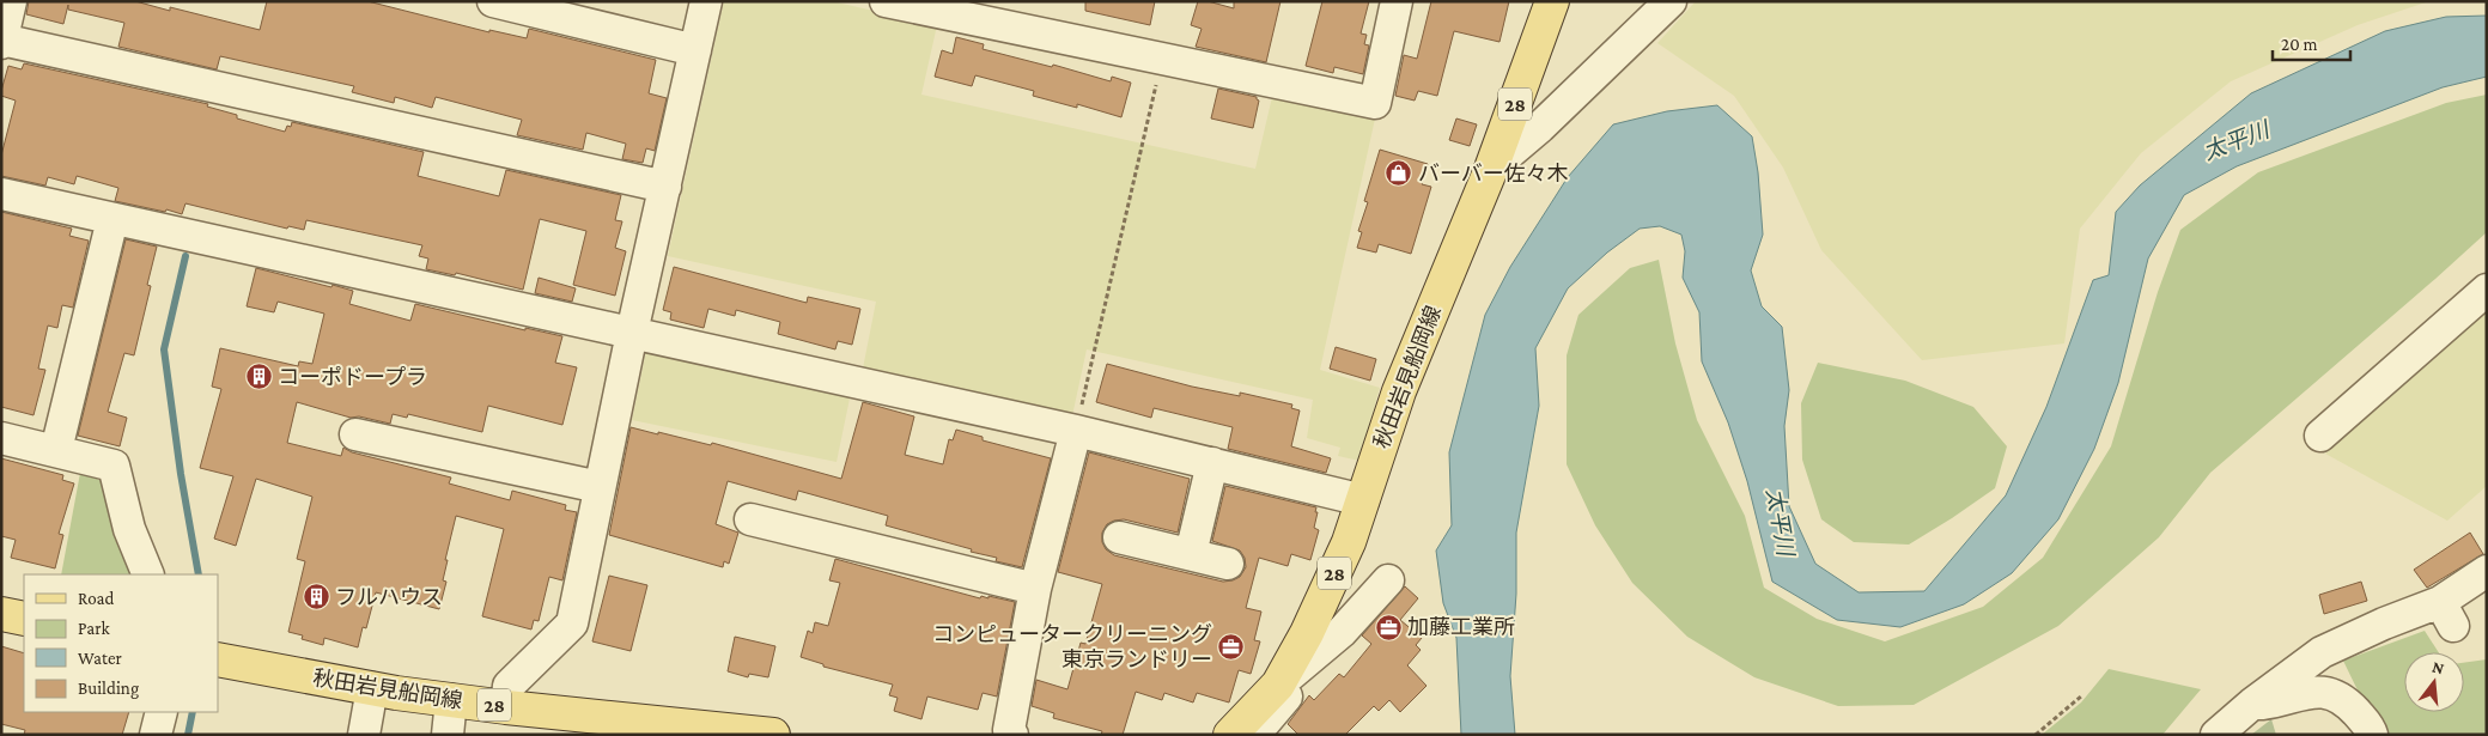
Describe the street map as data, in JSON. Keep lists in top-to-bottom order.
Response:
{
  "streets": {
    "main road": ["28", "秋田岩見船岡線"]
  },
  "water": ["太平川"],
  "places": {
    "shop": ["バーバー佐々木"],
    "building": ["コーポドープラ", "フルハウス"],
    "office": ["加藤工業所", "コンピュータークリーニング 東京ランドリー"]
  },
  "legend": [
    "Road",
    "Park",
    "Water",
    "Building"
  ],
  "scale_bar": "20 m",
  "north": "top"
}
